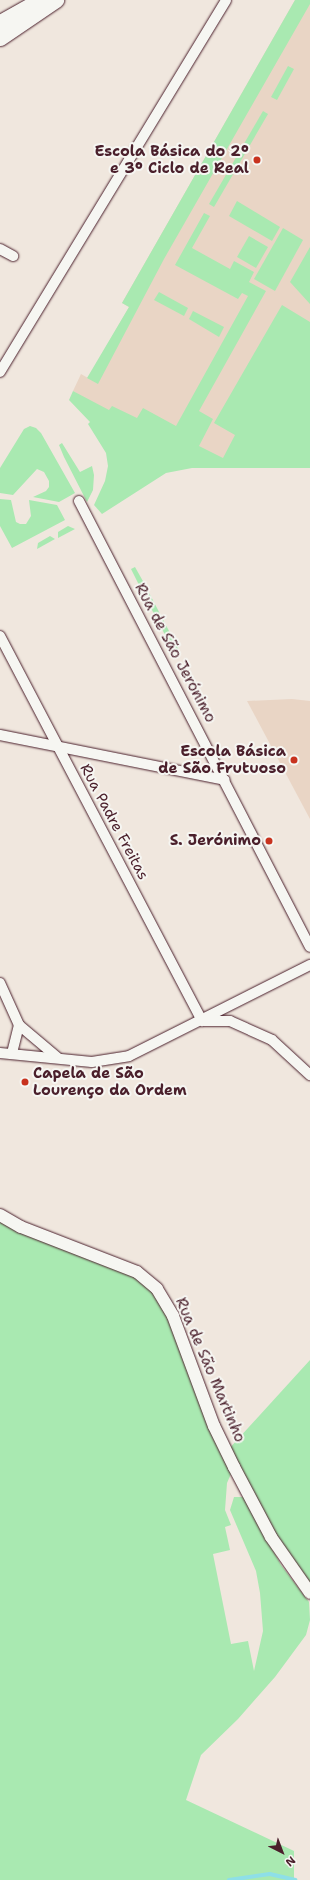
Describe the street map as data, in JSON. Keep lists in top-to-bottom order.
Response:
{
  "streets": {
    "street": ["Rua de São Jerónimo", "Rua Padre Freitas", "Rua de São Martinho"]
  },
  "places": [
    "Escola Básica do 2º e 3º Ciclo de Real",
    "Escola Básica de São Frutuoso",
    "S. Jerónimo",
    "Capela de São Lourenço da Ordem"
  ],
  "north": "bottom right"
}
